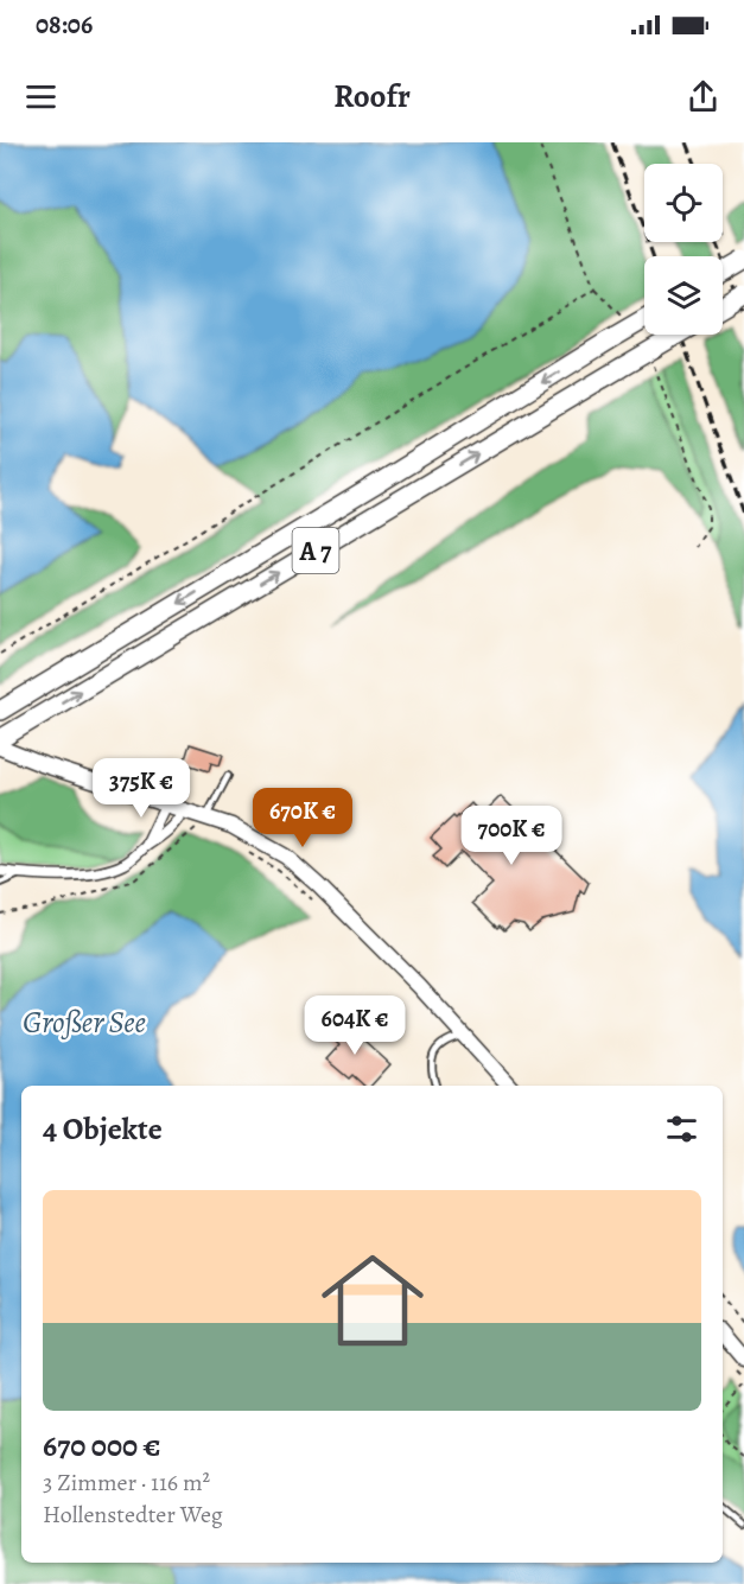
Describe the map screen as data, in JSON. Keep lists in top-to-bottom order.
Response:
{
  "streets": {
    "highway": ["A 7"]
  },
  "water": ["Großer See"],
  "page": {
    "status": "08:06",
    "header": "Roofr",
    "price": [
      "375K €",
      "670K €",
      "700K €",
      "604K €"
    ],
    "heading": "4 Objekte",
    "list": [
      {
        "name": "670 000 €",
        "note": "3 Zimmer · 116 m² · Hollenstedter Weg"
      }
    ]
  }
}
